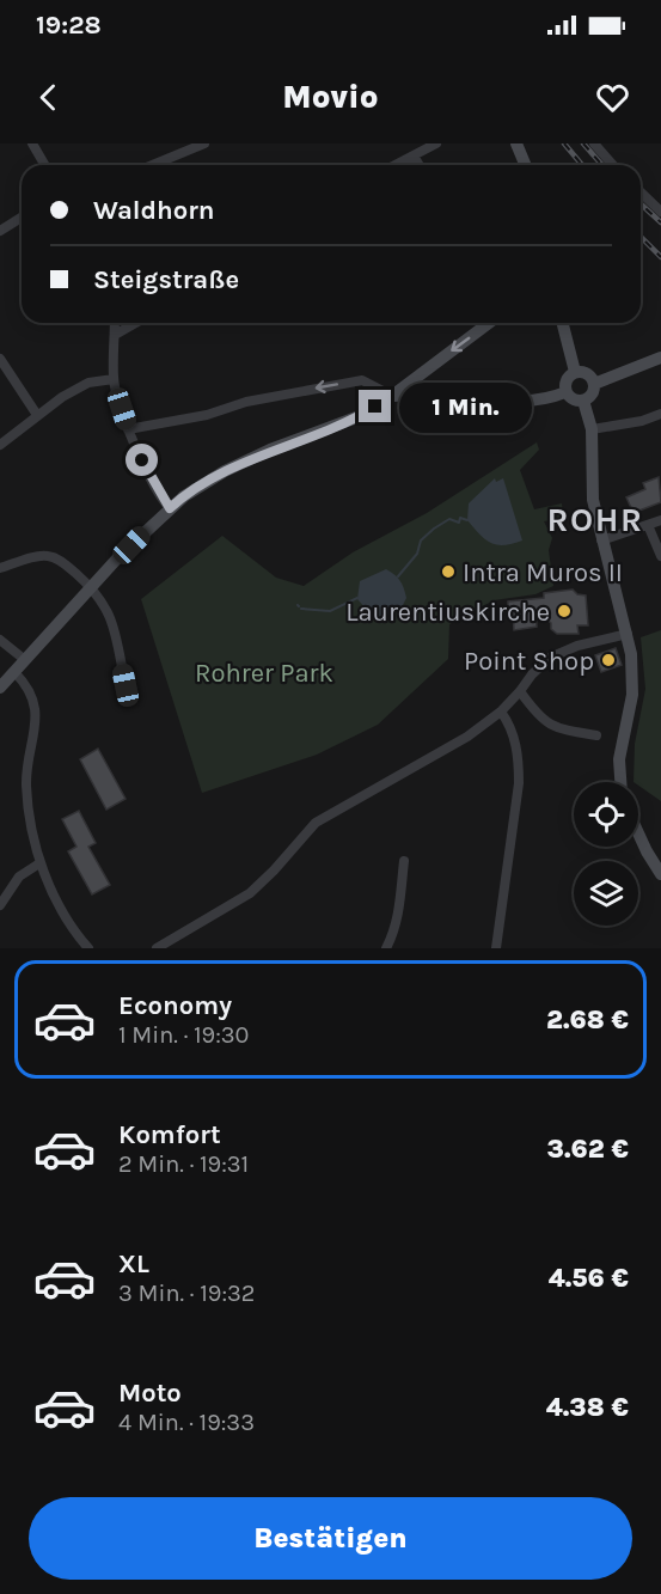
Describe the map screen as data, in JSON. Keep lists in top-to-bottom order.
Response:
{
  "districts": ["ROHR"],
  "parks": ["Rohrer Park"],
  "places": ["Intra Muros II", "Laurentiuskirche", "Point Shop"],
  "page": {
    "status": "19:28",
    "header": "Movio",
    "banner": ["Waldhorn", "Steigstraße"],
    "bubble": "1 Min.",
    "list": [
      {
        "name": "Economy",
        "note": "1 Min. · 19:30",
        "value": "2.68 €"
      },
      {
        "name": "Komfort",
        "note": "2 Min. · 19:31",
        "value": "3.62 €"
      },
      {
        "name": "XL",
        "note": "3 Min. · 19:32",
        "value": "4.56 €"
      },
      {
        "name": "Moto",
        "note": "4 Min. · 19:33",
        "value": "4.38 €"
      }
    ],
    "buttons": "Bestätigen"
  }
}
